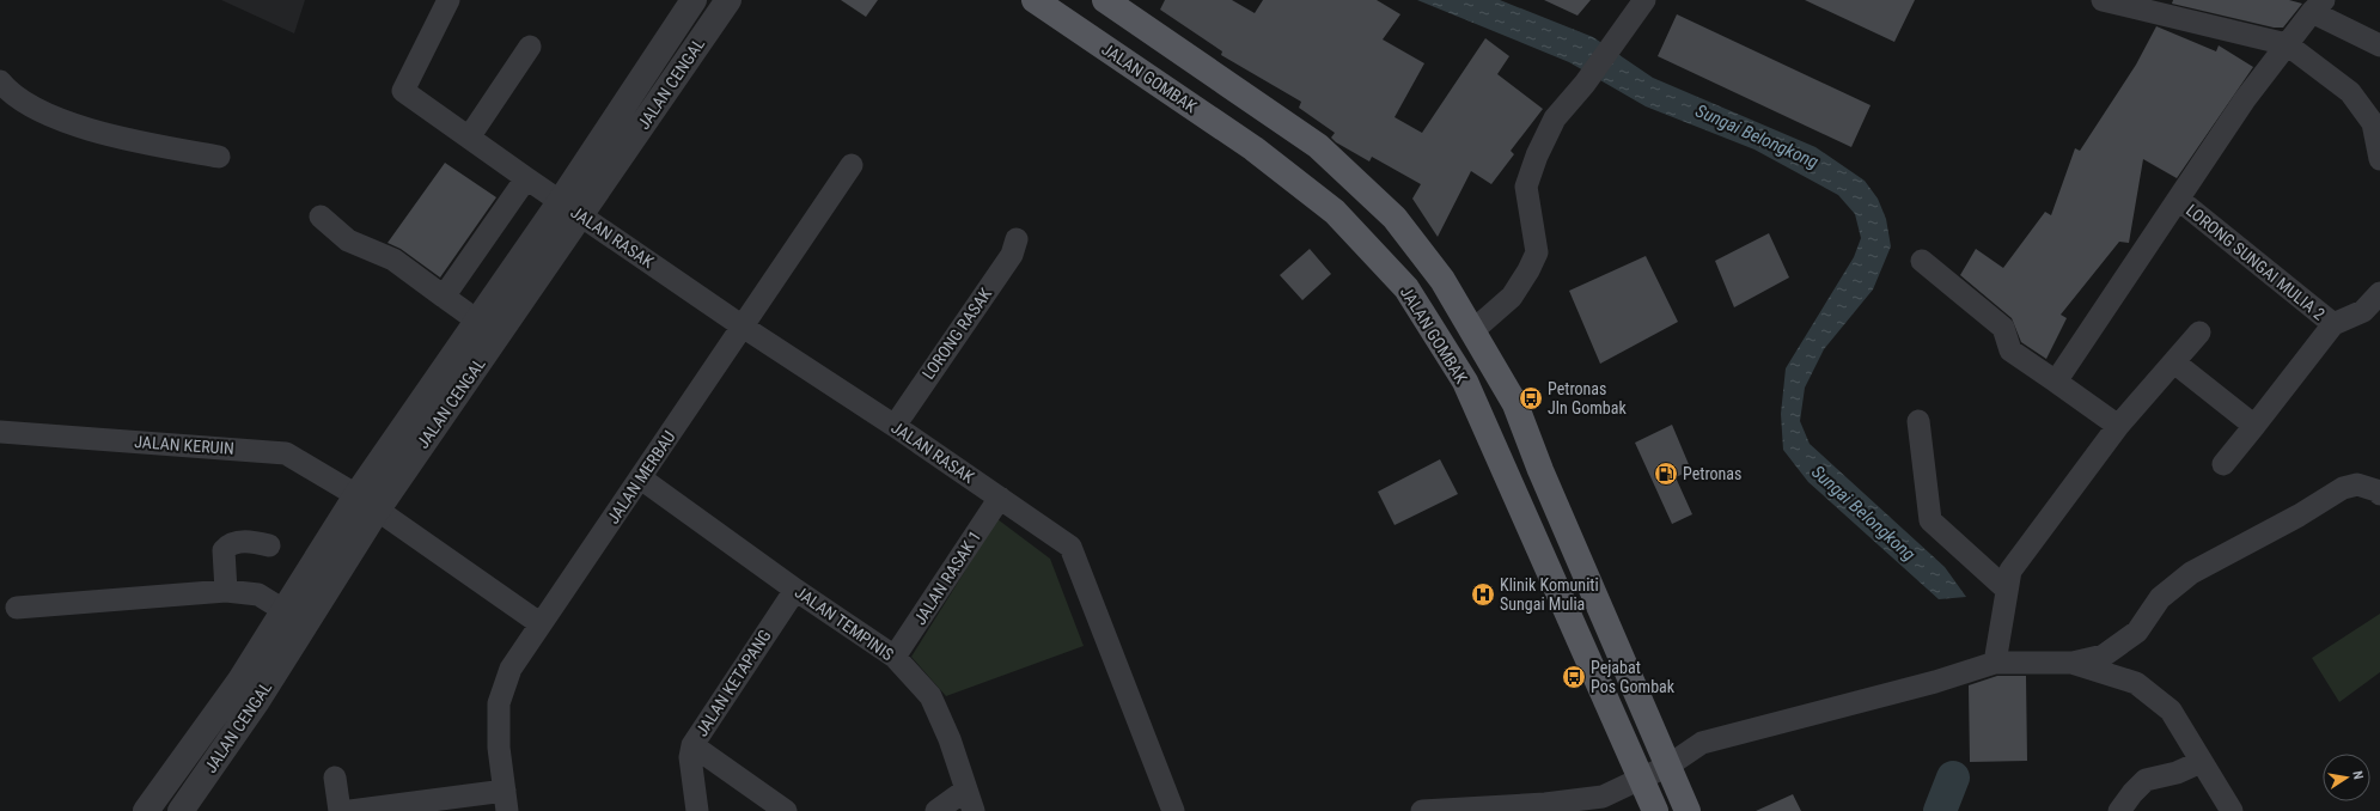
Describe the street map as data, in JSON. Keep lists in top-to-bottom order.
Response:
{
  "streets": {
    "main road": ["JALAN GOMBAK"],
    "street": [
      "JALAN CENGAL",
      "JALAN RASAK",
      "LORONG SUNGAI MULIA 2",
      "LORONG RASAK",
      "JALAN KERUIN",
      "JALAN MERBAU",
      "JALAN RASAK 1",
      "JALAN TEMPINIS",
      "JALAN KETAPANG"
    ]
  },
  "crossings": [
    ["JALAN CENGAL", "JALAN RASAK"],
    ["JALAN CENGAL", "JALAN KERUIN"],
    ["JALAN RASAK", "LORONG RASAK"],
    ["JALAN RASAK", "JALAN MERBAU"],
    ["JALAN RASAK", "JALAN RASAK 1"],
    ["JALAN KERUIN", "JALAN MERBAU"],
    ["JALAN MERBAU", "JALAN TEMPINIS"],
    ["JALAN RASAK 1", "JALAN TEMPINIS"],
    ["JALAN TEMPINIS", "JALAN KETAPANG"]
  ],
  "water": ["Sungai Belongkong"],
  "places": {
    "bus stop": ["Petronas Jln Gombak", "Pejabat Pos Gombak"],
    "fuel station": ["Petronas"],
    "hospital": ["Klinik Komuniti Sungai Mulia"]
  },
  "north": "right"
}
